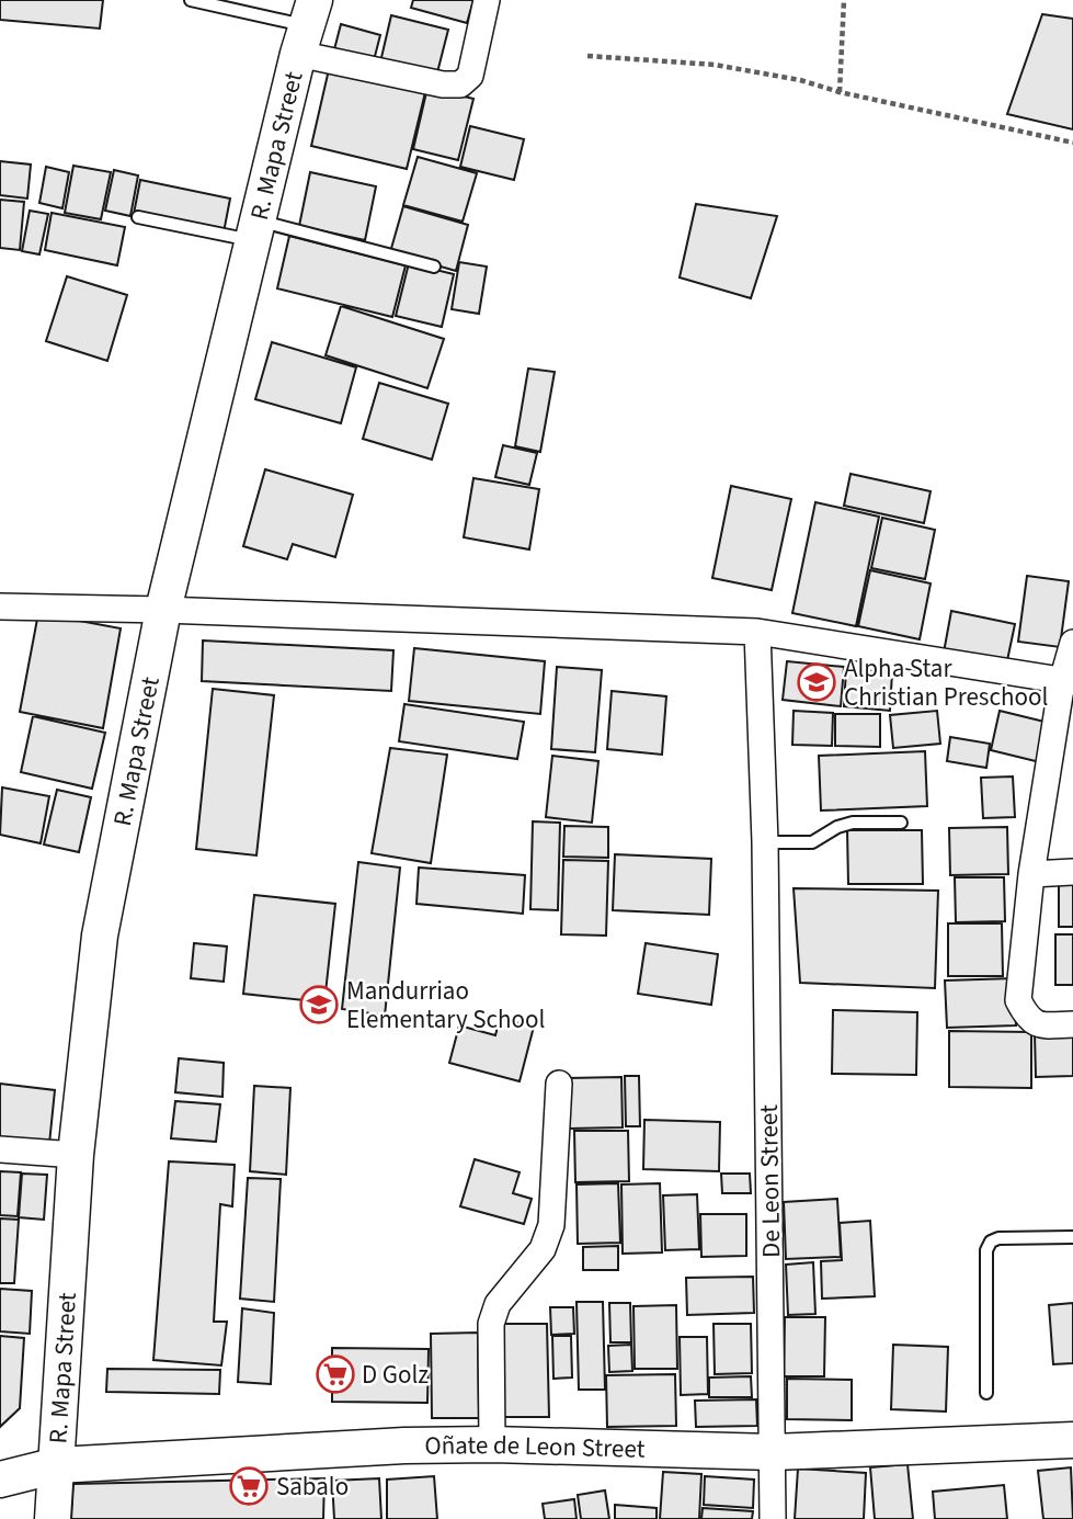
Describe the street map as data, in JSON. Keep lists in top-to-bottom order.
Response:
{
  "streets": {
    "main road": ["R. Mapa Street", "Oñate de Leon Street"],
    "street": ["De Leon Street"]
  },
  "crossings": [
    ["R. Mapa Street", "Oñate de Leon Street"],
    ["De Leon Street", "Oñate de Leon Street"]
  ],
  "places": {
    "school or university": ["Alpha Star Christian Preschool", "Mandurriao Elementary School"],
    "supermarket": ["D Golz", "Sabalo"]
  }
}
